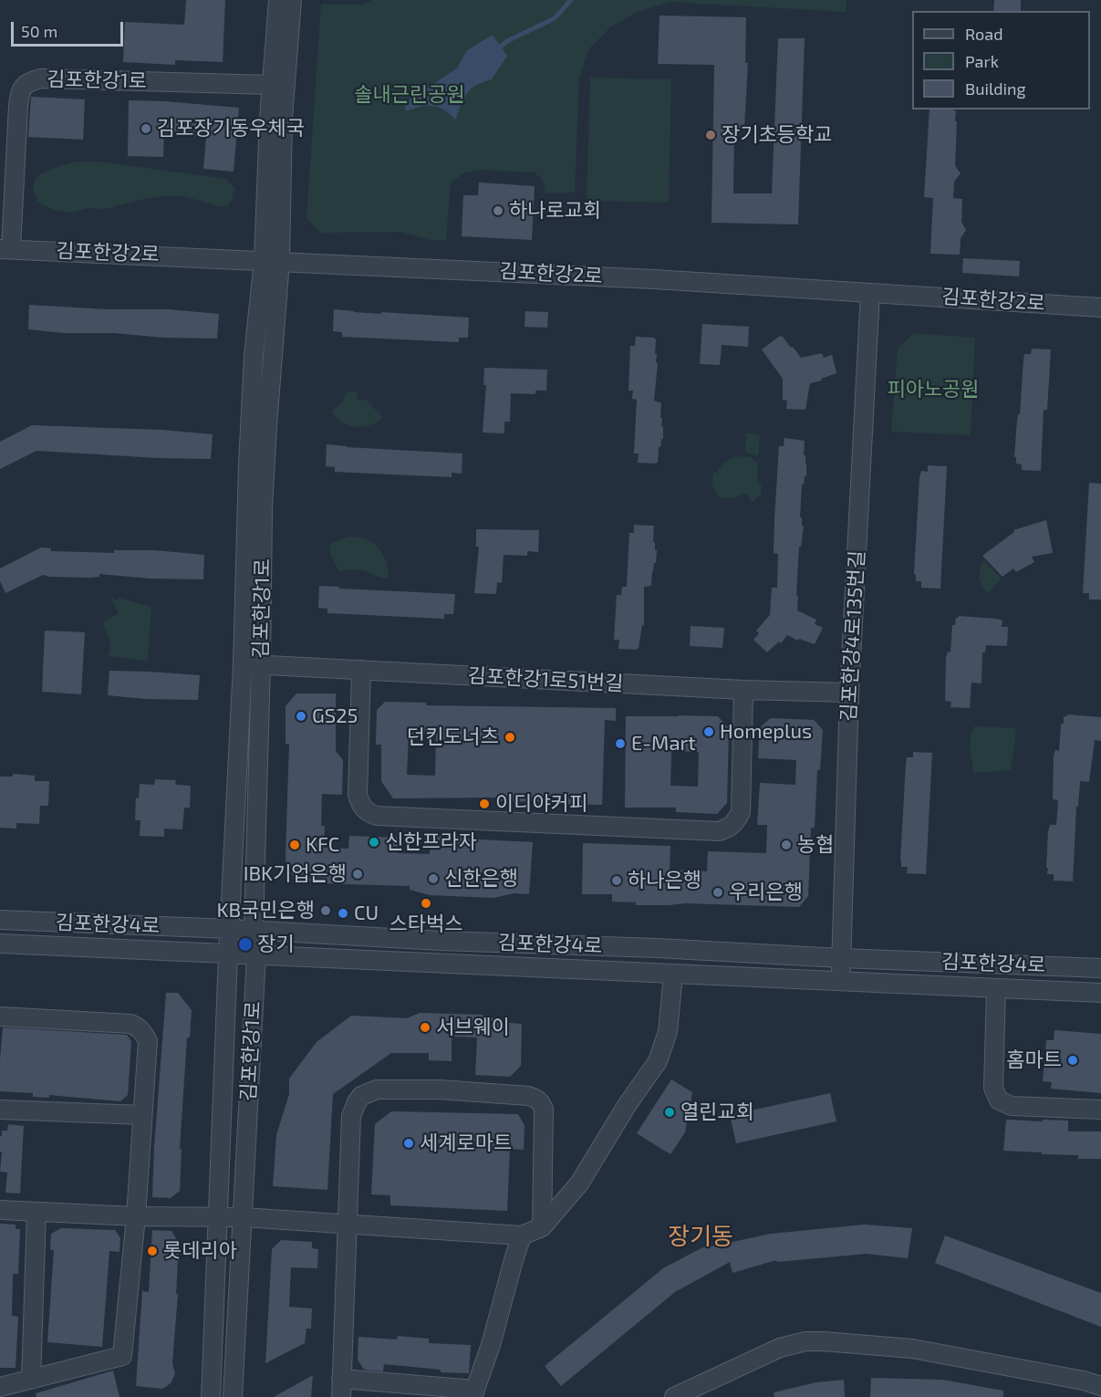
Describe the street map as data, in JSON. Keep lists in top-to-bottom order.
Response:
{
  "streets": {
    "street": [
      "김포한강1로",
      "김포한강2로",
      "김포한강4로135번길",
      "김포한강1로51번길",
      "김포한강4로"
    ]
  },
  "crossings": [
    ["김포한강1로", "김포한강2로"],
    ["김포한강1로", "김포한강1로51번길"],
    ["김포한강1로", "김포한강4로"],
    ["김포한강2로", "김포한강4로135번길"],
    ["김포한강4로135번길", "김포한강1로51번길"],
    ["김포한강4로135번길", "김포한강4로"]
  ],
  "districts": ["장기동"],
  "parks": ["솔내근린공원", "피아노공원"],
  "places": [
    "김포장기동우체국",
    "장기초등학교",
    "하나로교회",
    "GS25",
    "Homeplus",
    "던킨도너츠",
    "E-Mart",
    "이디야커피",
    "신한프라자",
    "KFC",
    "농협",
    "IBK기업은행",
    "신한은행",
    "하나은행",
    "우리은행",
    "스타벅스",
    "KB국민은행",
    "CU",
    "장기",
    "서브웨이",
    "홈마트",
    "열린교회",
    "세계로마트",
    "롯데리아"
  ],
  "legend": ["Road", "Park", "Building"],
  "scale_bar": "50 m"
}
